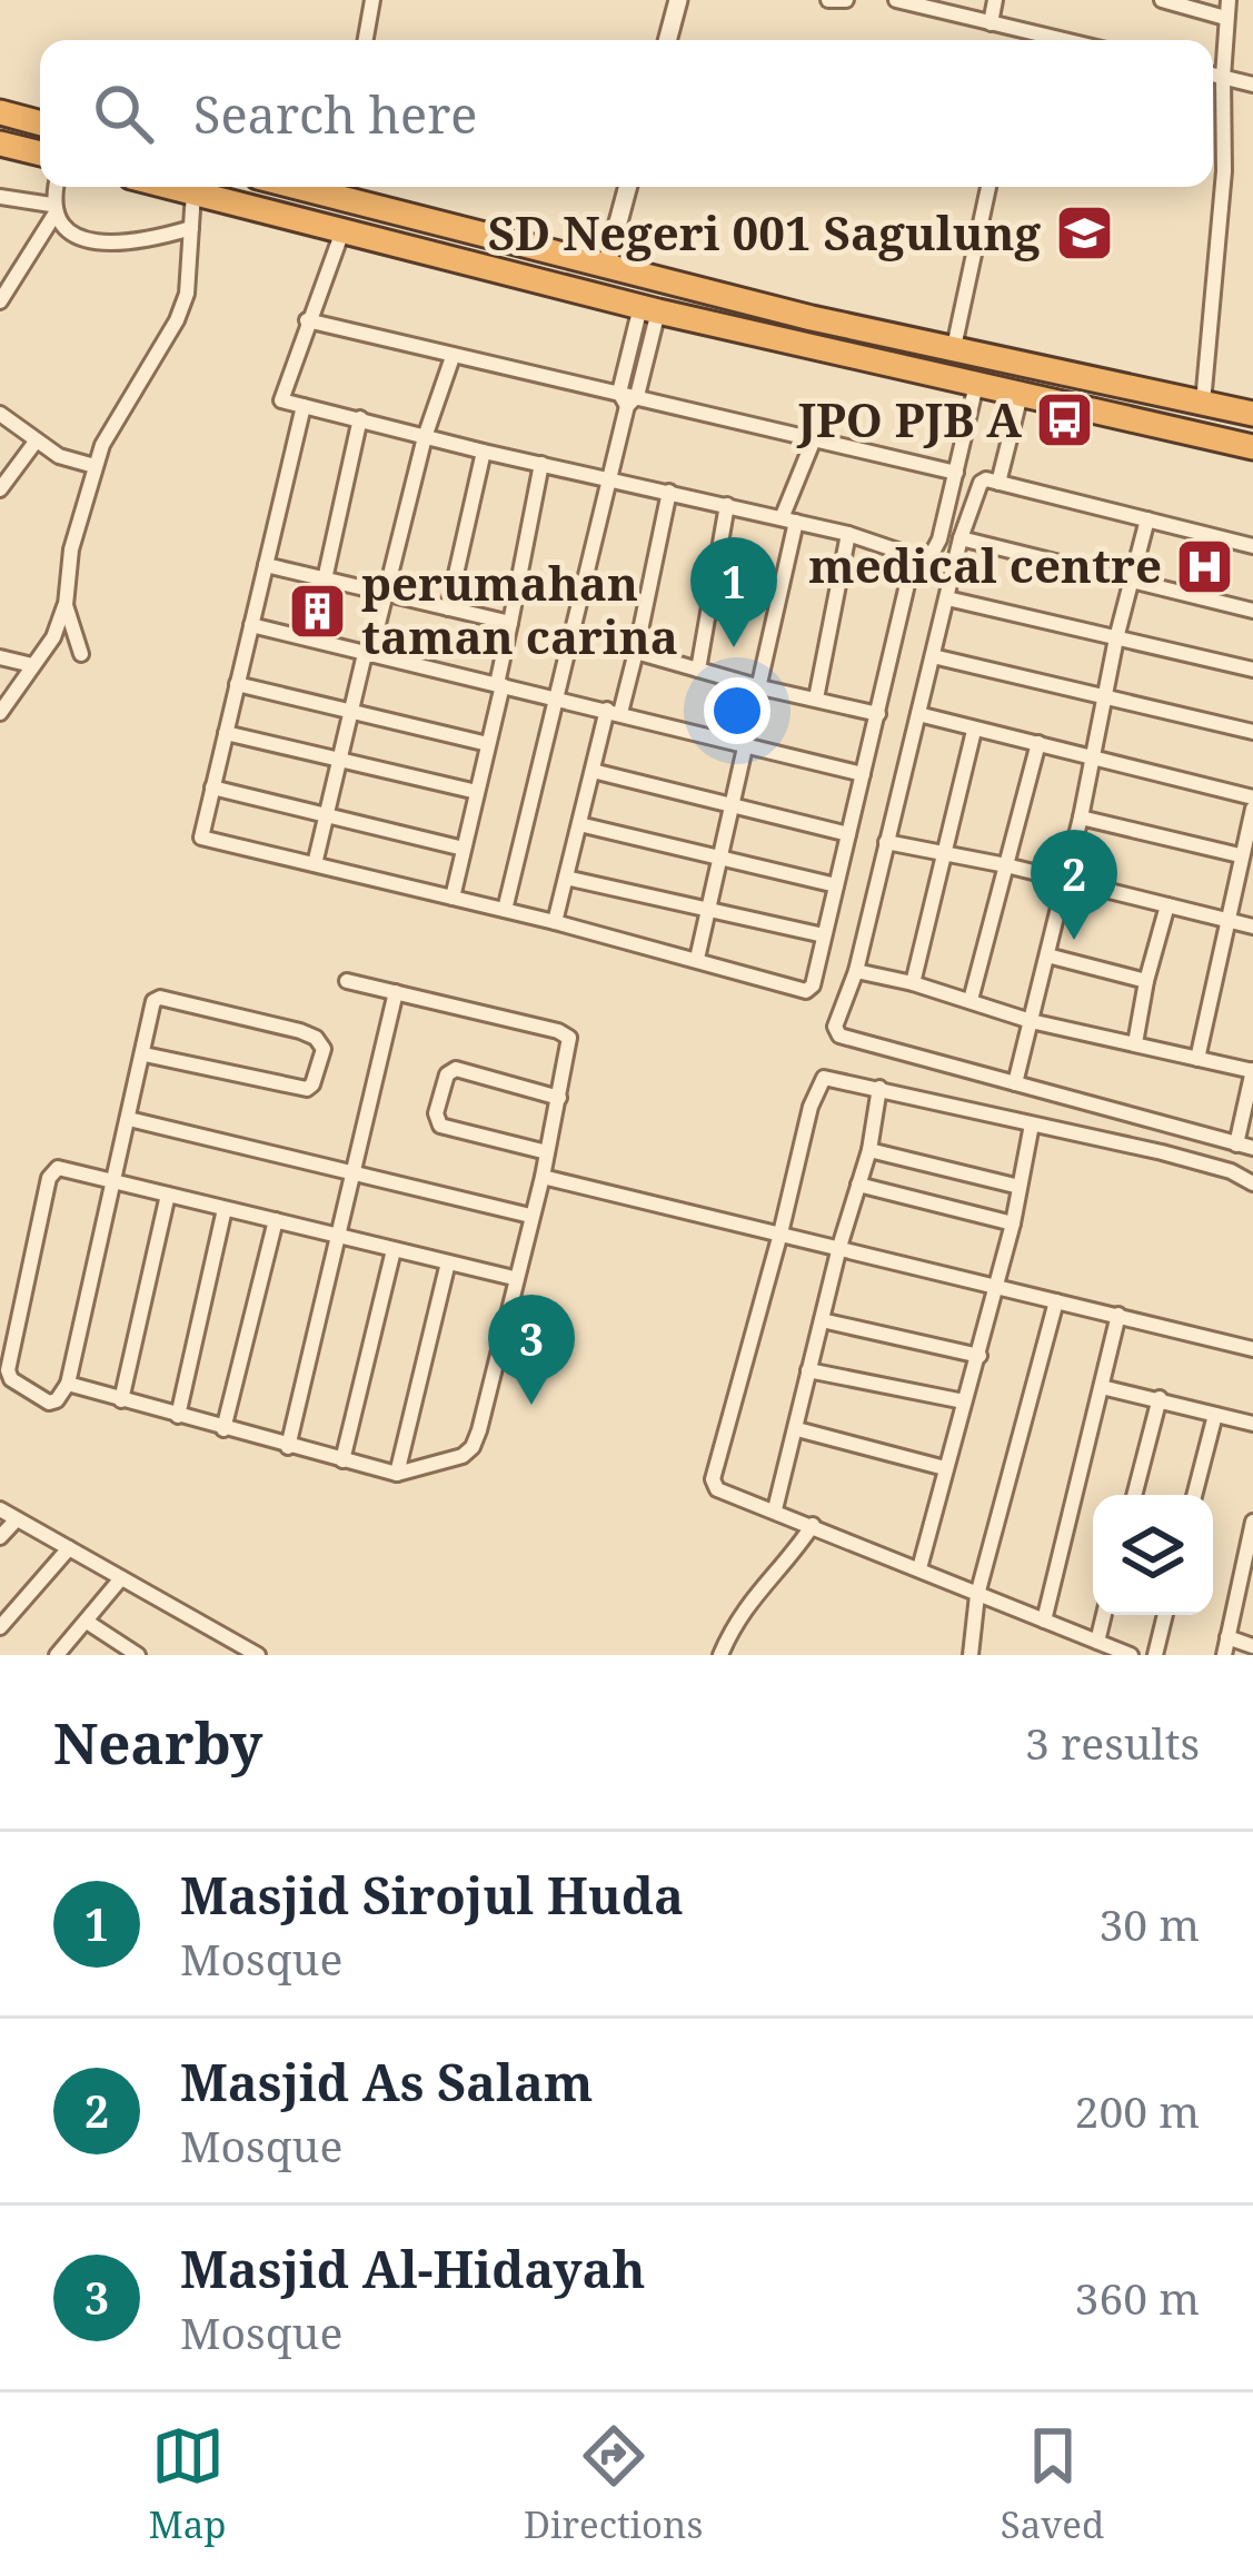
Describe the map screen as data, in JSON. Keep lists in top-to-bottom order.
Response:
{
  "places": {
    "school or university": ["SD Negeri 001 Sagulung"],
    "bus stop": ["JPO PJB A"],
    "hospital": ["medical centre"],
    "building": ["perumahan taman carina"]
  },
  "page": {
    "search": "Search here",
    "pins": ["1", "2", "3"],
    "heading": ["Nearby", "3 results"],
    "list": [
      {
        "mark": "1",
        "name": "Masjid Sirojul Huda",
        "note": "Mosque",
        "value": "30 m"
      },
      {
        "mark": "2",
        "name": "Masjid As Salam",
        "note": "Mosque",
        "value": "200 m"
      },
      {
        "mark": "3",
        "name": "Masjid Al-Hidayah",
        "note": "Mosque",
        "value": "360 m"
      }
    ],
    "nav": ["Map", "Directions", "Saved"]
  }
}
